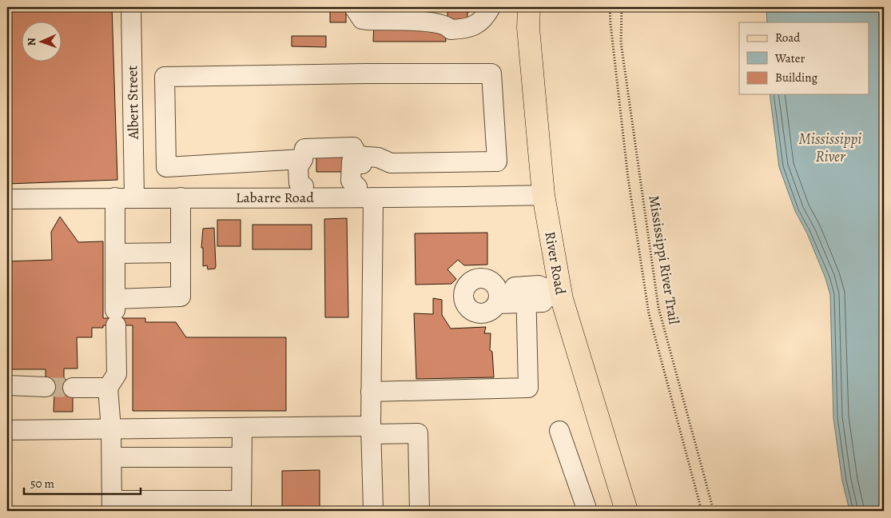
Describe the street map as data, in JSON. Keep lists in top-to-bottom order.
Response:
{
  "streets": {
    "main road": ["River Road"],
    "street": ["Albert Street", "Labarre Road"],
    "path": ["Mississippi River Trail"]
  },
  "crossings": [
    ["Albert Street", "Labarre Road"],
    ["Labarre Road", "River Road"]
  ],
  "water": ["Mississippi River"],
  "legend": ["Road", "Water", "Building"],
  "scale_bar": "50 m",
  "north": "left"
}
